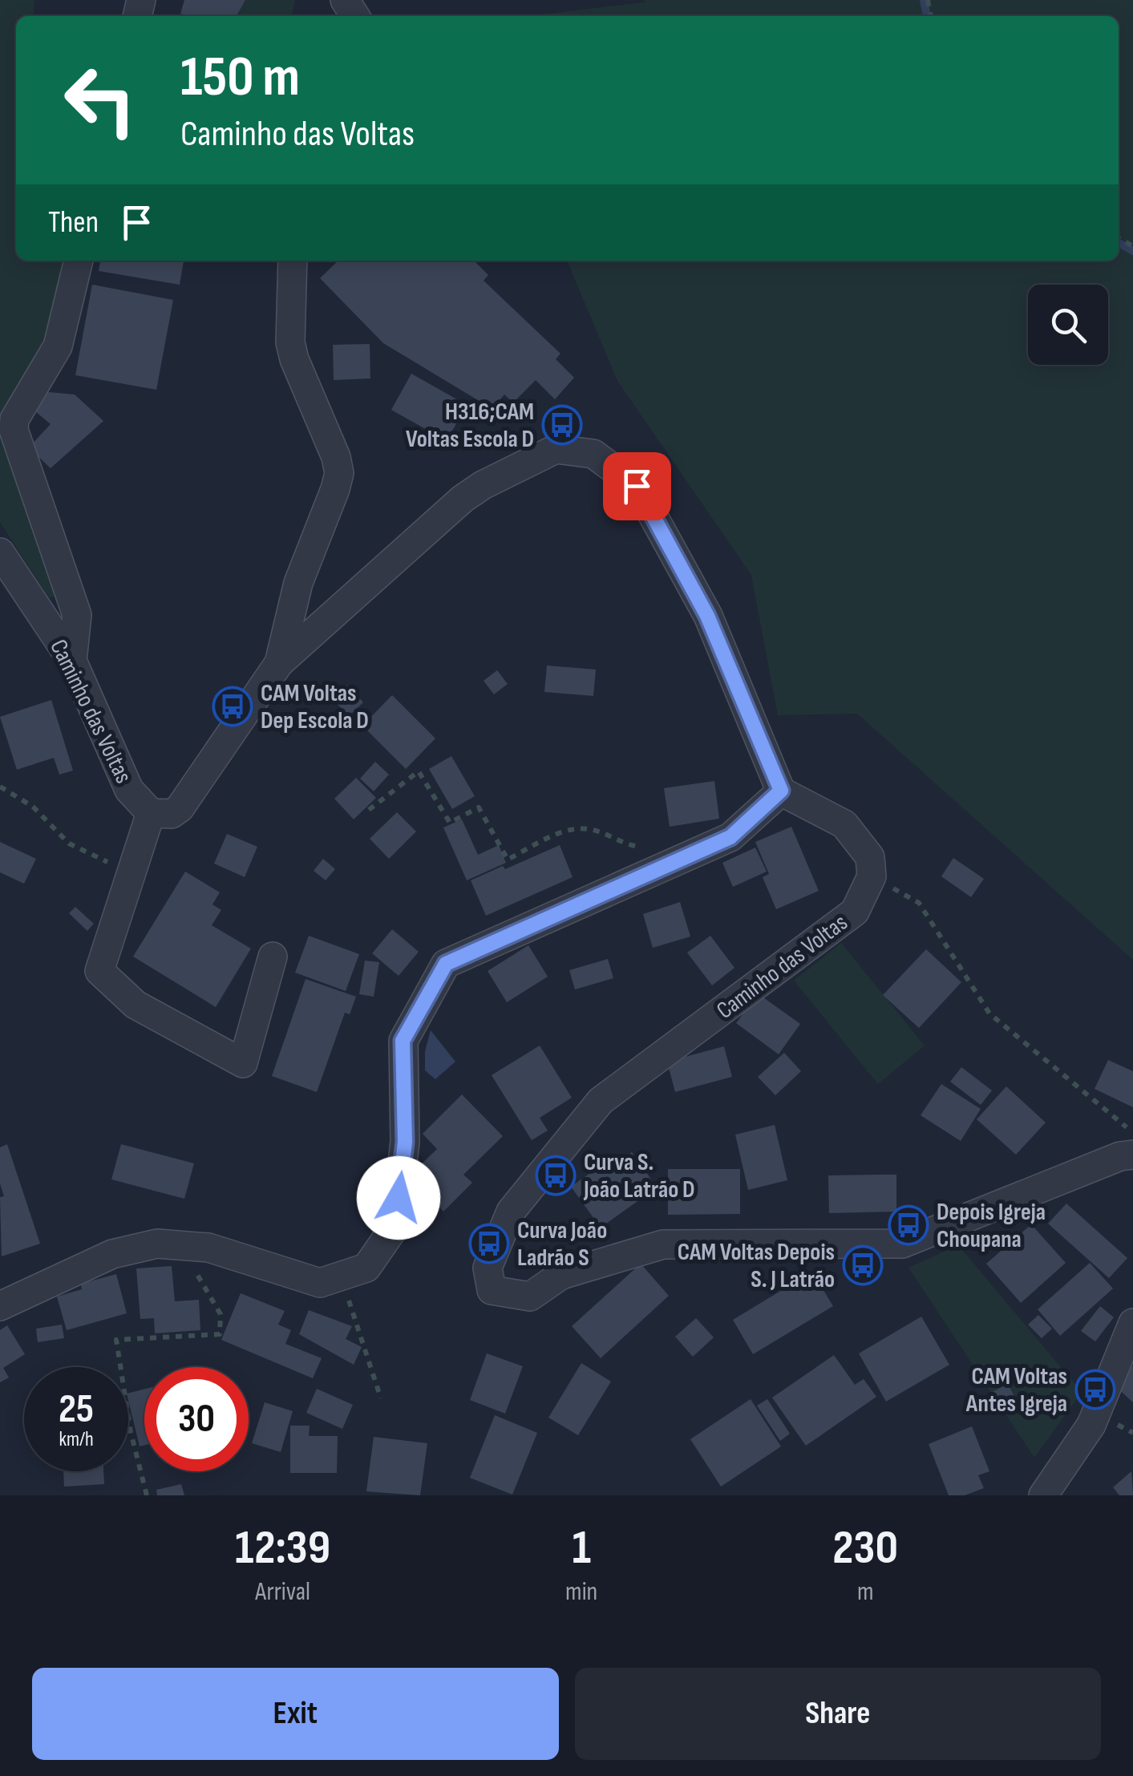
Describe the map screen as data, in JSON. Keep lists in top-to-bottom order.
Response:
{
  "streets": {
    "street": ["Caminho das Voltas"]
  },
  "places": {
    "bus stop": [
      "H316;CAM Voltas Escola D",
      "CAM Voltas Dep Escola D",
      "Curva S. João Latrão D",
      "Depois Igreja Choupana",
      "Curva João Ladrão S",
      "CAM Voltas Depois S. J Latrão",
      "CAM Voltas Antes Igreja"
    ]
  },
  "page": {
    "turn": ["150 m", "Caminho das Voltas"],
    "then": "Then",
    "speed": "25 km/h",
    "limit": "30",
    "eta": [
      "12:39",
      "Arrival",
      "1",
      "min",
      "230",
      "m"
    ],
    "buttons": ["Exit", "Share"]
  }
}
